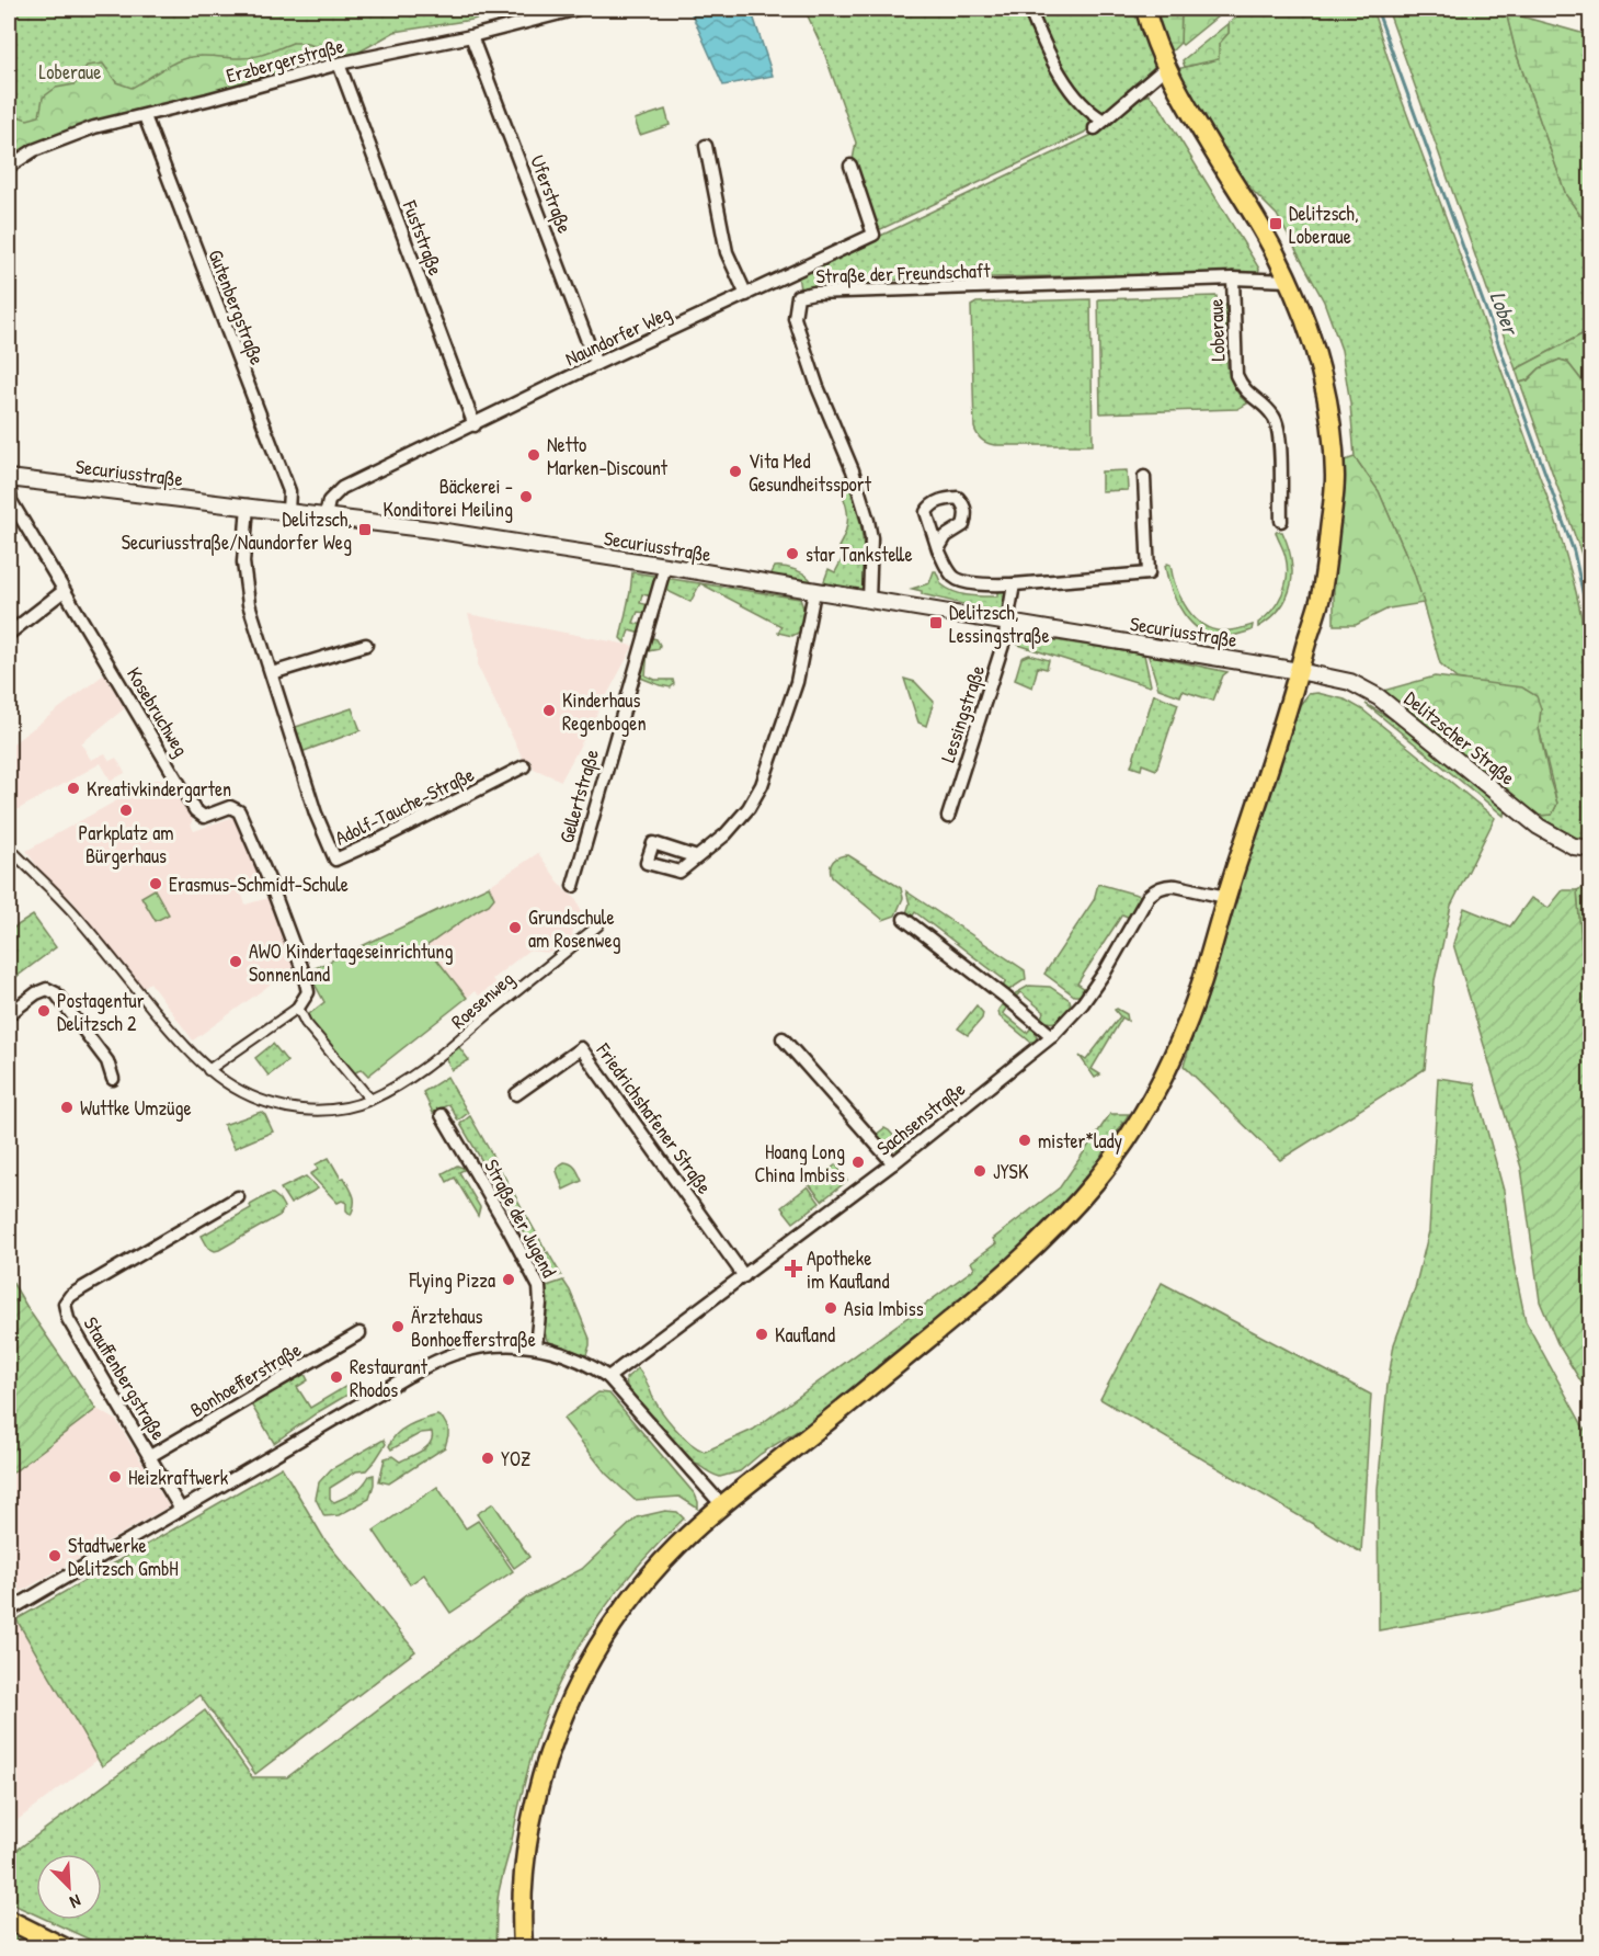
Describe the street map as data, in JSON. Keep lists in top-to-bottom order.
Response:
{
  "streets": {
    "street": [
      "Erzbergerstraße",
      "Uferstraße",
      "Fuststraße",
      "Straße der Freundschaft",
      "Gutenbergstraße",
      "Loberaue",
      "Naundorfer Weg",
      "Securiusstraße",
      "Kosebruchweg",
      "Lessingstraße",
      "Delitzscher Straße",
      "Gellertstraße",
      "Adolf-Tauche-Straße",
      "Roesenweg",
      "Friedrichshafener Straße",
      "Sachsenstraße",
      "Straße der Jugend",
      "Stauffenbergstraße",
      "Bonhoefferstraße"
    ]
  },
  "crossings": [
    ["Erzbergerstraße", "Uferstraße"],
    ["Erzbergerstraße", "Fuststraße"],
    ["Erzbergerstraße", "Gutenbergstraße"],
    ["Uferstraße", "Naundorfer Weg"],
    ["Fuststraße", "Naundorfer Weg"],
    ["Straße der Freundschaft", "Loberaue"],
    ["Straße der Freundschaft", "Securiusstraße"],
    ["Gutenbergstraße", "Securiusstraße"],
    ["Naundorfer Weg", "Securiusstraße"],
    ["Securiusstraße", "Kosebruchweg"],
    ["Securiusstraße", "Lessingstraße"],
    ["Securiusstraße", "Delitzscher Straße"],
    ["Securiusstraße", "Gellertstraße"],
    ["Securiusstraße", "Adolf-Tauche-Straße"],
    ["Friedrichshafener Straße", "Sachsenstraße"],
    ["Stauffenbergstraße", "Bonhoefferstraße"]
  ],
  "water": ["Lober"],
  "parks": ["Loberaue"],
  "places": {
    "transit": ["Delitzsch, Loberaue", "Delitzsch, Securiusstraße/Naundorfer Weg", "Delitzsch, Lessingstraße"],
    "other": [
      "Netto Marken-Discount",
      "Vita Med Gesundheitssport",
      "Bäckerei - Konditorei Meiling",
      "star Tankstelle",
      "Kinderhaus Regenbogen",
      "Kreativkindergarten",
      "Parkplatz am Bürgerhaus",
      "Erasmus-Schmidt-Schule",
      "Grundschule am Rosenweg",
      "AWO Kindertageseinrichtung Sonnenland",
      "Postagentur Delitzsch 2",
      "Wuttke Umzüge",
      "mister*lady",
      "Hoang Long China Imbiss",
      "JYSK",
      "Flying Pizza",
      "Asia Imbiss",
      "Ärztehaus Bonhoefferstraße",
      "Kaufland",
      "Restaurant Rhodos",
      "YOZ",
      "Heizkraftwerk",
      "Stadtwerke Delitzsch GmbH"
    ],
    "health": ["Apotheke im Kaufland"]
  },
  "north": "bottom right"
}
